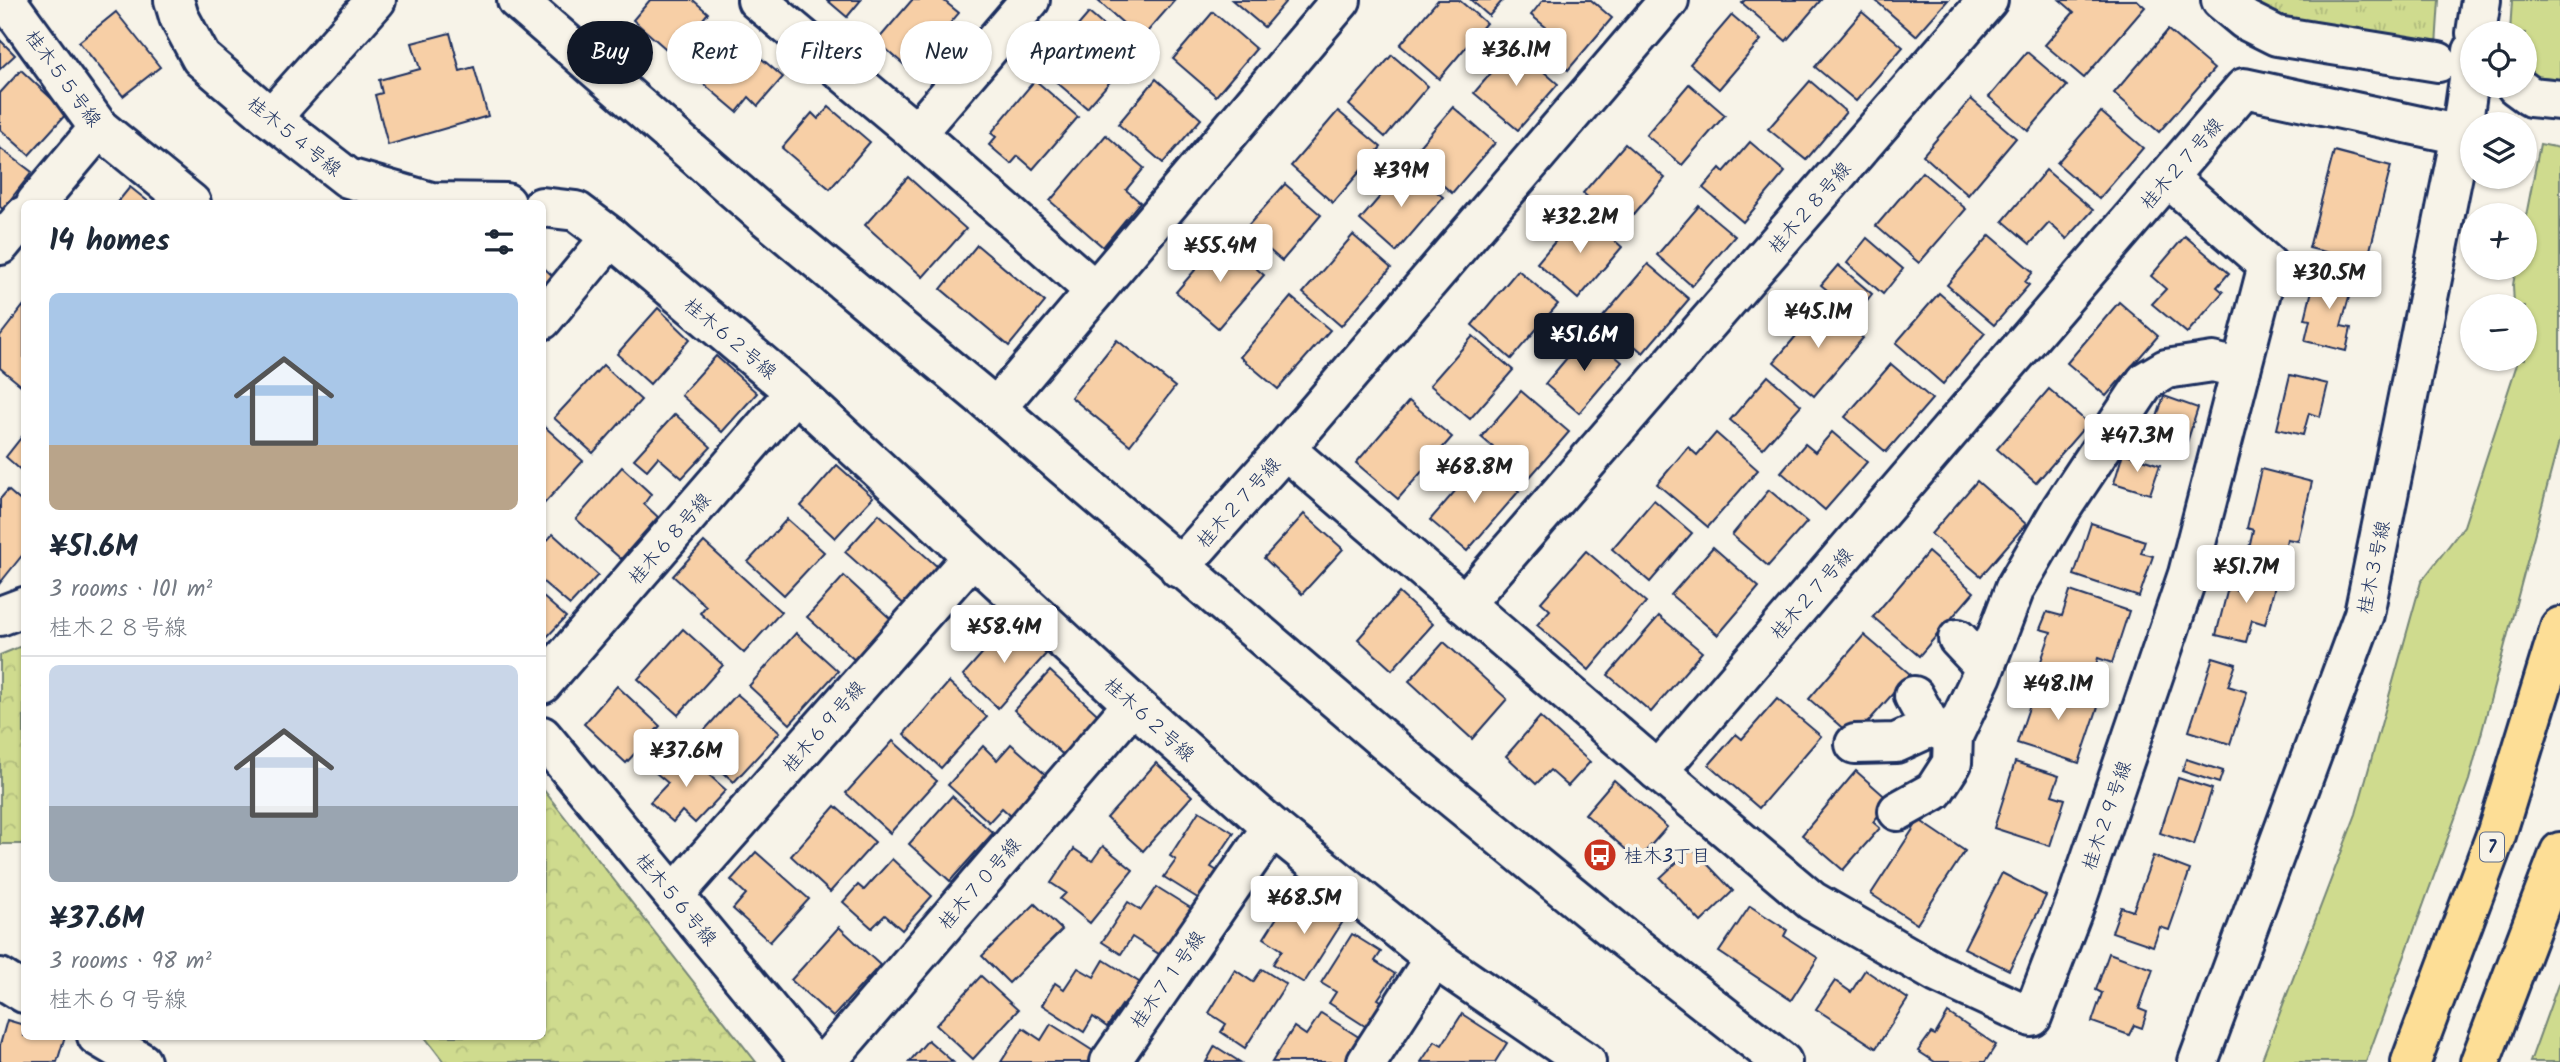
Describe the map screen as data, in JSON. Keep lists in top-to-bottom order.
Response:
{
  "streets": {
    "highway": ["7"],
    "street": [
      "桂木５５号線",
      "桂木５４号線",
      "桂木２７号線",
      "桂木２８号線",
      "桂木６２号線",
      "桂木６８号線",
      "桂木３号線",
      "桂木６９号線",
      "桂木２９号線",
      "桂木７０号線",
      "桂木５６号線",
      "桂木７１号線"
    ]
  },
  "crossings": [
    ["桂木２７号線", "桂木２８号線"],
    ["桂木２７号線", "桂木２９号線"],
    ["桂木６２号線", "桂木６８号線"],
    ["桂木６２号線", "桂木６９号線"],
    ["桂木６２号線", "桂木７０号線"],
    ["桂木６２号線", "桂木７１号線"],
    ["桂木６９号線", "桂木５６号線"]
  ],
  "places": {
    "bus stop": ["桂木3丁目"]
  },
  "page": {
    "map_buttons": ["+", "−"],
    "chip": [
      "Buy",
      "Rent",
      "Filters",
      "New",
      "Apartment"
    ],
    "price": [
      "¥36.1M",
      "¥39M",
      "¥32.2M",
      "¥55.4M",
      "¥30.5M",
      "¥45.1M",
      "¥51.6M",
      "¥47.3M",
      "¥68.8M",
      "¥51.7M",
      "¥58.4M",
      "¥48.1M",
      "¥37.6M",
      "¥68.5M"
    ],
    "heading": "14 homes",
    "list": [
      {
        "name": "¥51.6M",
        "note": "3 rooms · 101 m² · 桂木２８号線"
      },
      {
        "name": "¥37.6M",
        "note": "3 rooms · 98 m² · 桂木６９号線"
      }
    ]
  }
}
